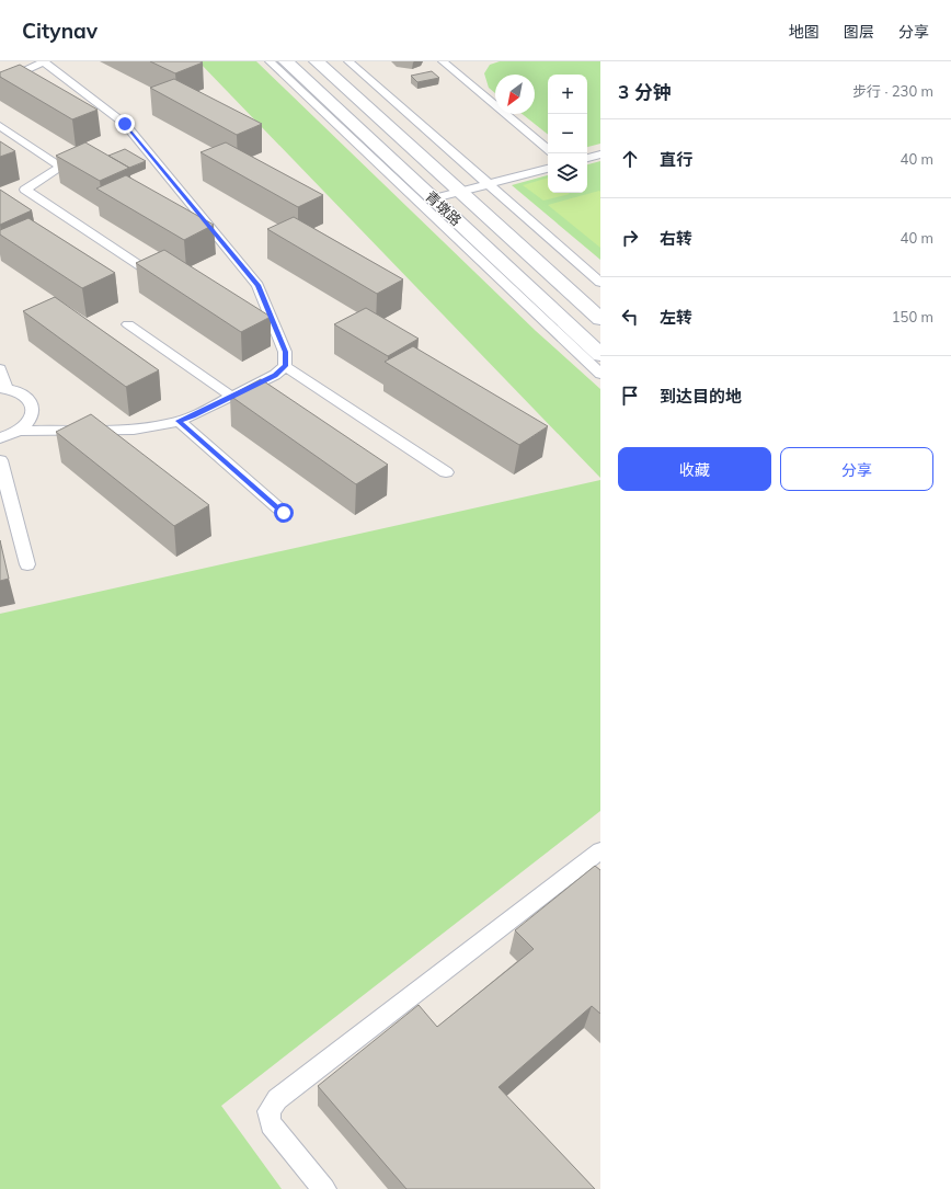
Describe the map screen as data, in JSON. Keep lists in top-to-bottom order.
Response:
{
  "streets": {
    "main road": ["青墩路"]
  },
  "north": "bottom left",
  "page": {
    "header": "Citynav",
    "nav": ["地图", "图层", "分享"],
    "heading": ["3 分钟", "步行 · 230 m"],
    "map_buttons": ["+", "−"],
    "list": [
      ["直行", "40 m"],
      ["右转", "40 m"],
      ["左转", "150 m"],
      "到达目的地"
    ],
    "buttons": ["收藏", "分享"]
  }
}
